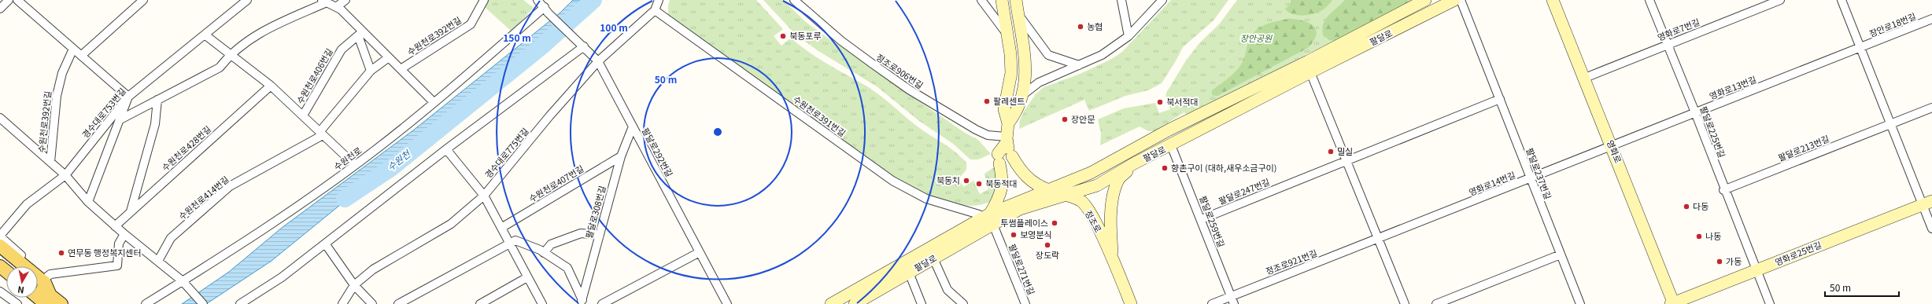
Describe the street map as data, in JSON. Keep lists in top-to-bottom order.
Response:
{
  "streets": {
    "main road": [
      "팔달로",
      "영화로",
      "정조로",
      "영화로25번길"
    ],
    "street": [
      "장안로18번길",
      "영화로7번길",
      "수원천로392번길",
      "정조로906번길",
      "수원천로406번길",
      "영화로13번길",
      "경수대로753번길",
      "수원천로391번길",
      "팔달로225번길",
      "수원천로428번길",
      "팔달로213번길",
      "팔달로292번길",
      "경수대로775번길",
      "수원천로",
      "팔달로237번길",
      "수원천로407번길",
      "영화로14번길",
      "팔달로247번길",
      "수원천로414번길",
      "팔달로308번길",
      "팔달로259번길",
      "정조로921번길",
      "팔달로271번길"
    ]
  },
  "crossings": [
    ["장안로18번길", "영화로13번길"],
    ["영화로7번길", "팔달로225번길"],
    ["영화로7번길", "영화로"],
    ["팔달로", "수원천로391번길"],
    ["팔달로", "정조로"],
    ["팔달로", "팔달로259번길"],
    ["팔달로", "팔달로271번길"],
    ["정조로906번길", "정조로"],
    ["영화로13번길", "팔달로225번길"],
    ["영화로13번길", "영화로"],
    ["영화로13번길", "영화로14번길"],
    ["수원천로391번길", "경수대로775번길"],
    ["수원천로391번길", "팔달로271번길"],
    ["팔달로225번길", "팔달로213번길"],
    ["팔달로225번길", "영화로25번길"],
    ["영화로", "영화로14번길"],
    ["영화로", "영화로25번길"],
    ["팔달로292번길", "경수대로775번길"],
    ["팔달로292번길", "수원천로"],
    ["팔달로292번길", "팔달로308번길"],
    ["팔달로237번길", "영화로14번길"],
    ["수원천로407번길", "팔달로308번길"],
    ["영화로14번길", "정조로921번길"],
    ["팔달로247번길", "팔달로259번길"],
    ["팔달로259번길", "정조로921번길"]
  ],
  "water": ["수원천"],
  "parks": ["장안공원"],
  "places": [
    "농협",
    "북동포루",
    "팔레센트",
    "북서적대",
    "장안문",
    "밀실",
    "향촌구이 (대하,새우소금구이)",
    "북동치",
    "북동적대",
    "다동",
    "투썸플레이스",
    "보영분식",
    "나동",
    "장도락",
    "연무동 행정복지센터",
    "가동"
  ],
  "scale_bar": "50 m",
  "north": "bottom",
  "rings": ["100 m", "150 m", "50 m"]
}
